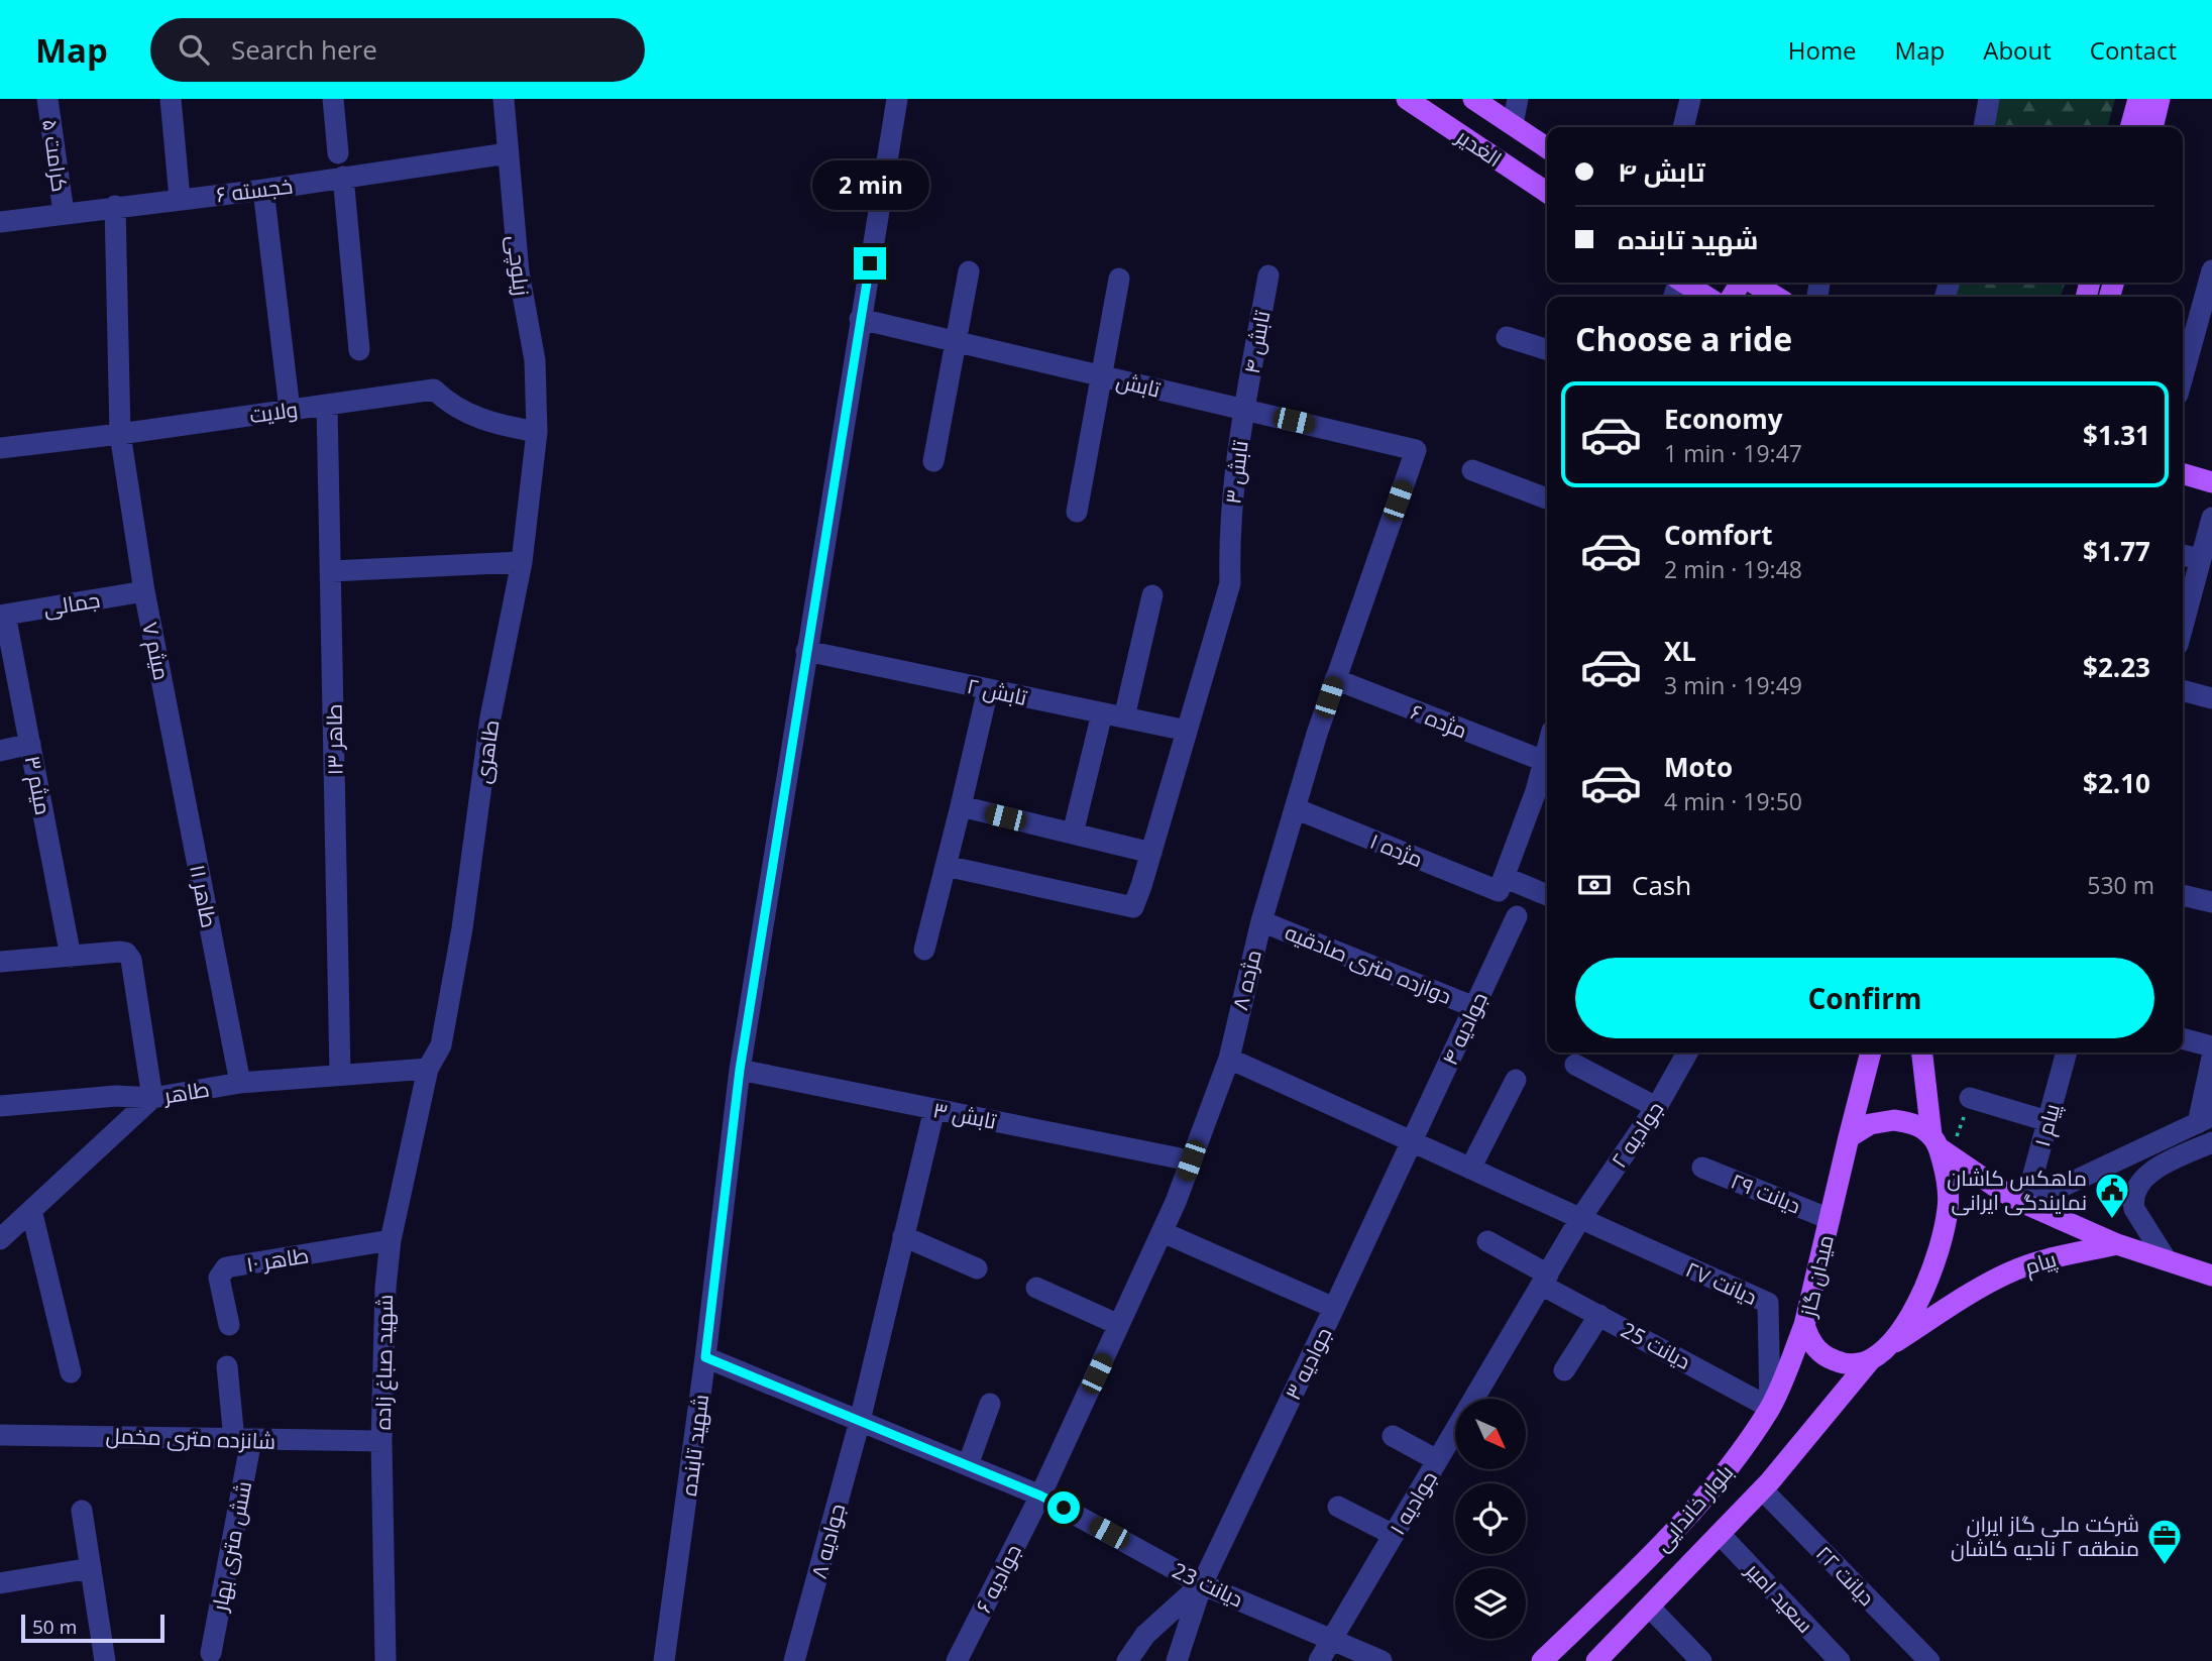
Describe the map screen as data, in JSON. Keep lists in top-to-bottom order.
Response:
{
  "streets": {
    "main road": [
      "الغدیر",
      "پیام",
      "میدان گاز",
      "بلوار خاندایی"
    ],
    "street": [
      "کرامت ۵",
      "خجسته ۶",
      "زیلوچی",
      "تابش ۴",
      "تابش",
      "ولایت",
      "تابش ۳",
      "جمالی",
      "میثم ۷",
      "تابش ۲",
      "مژده ۶",
      "طاهر ۱۳",
      "طاهری",
      "میثم ۳",
      "مژده ۱",
      "طاهر ۱۱",
      "دوازده متری صادقیه",
      "مژده ۸",
      "جوادیه ۴",
      "طاهر",
      "پیام ۱",
      "جوادیه ۲",
      "دیانت ۲۹",
      "طاهر ۱۰",
      "دیانت ۲۷",
      "دیانت 25",
      "شهید صباغ زاده",
      "جوادیه ۳",
      "شانزده متری مخمل",
      "شهید تابنده",
      "جوادیه ۱",
      "جوادیه ۸",
      "شش متری بهار",
      "دیانت ۲۲",
      "جوادیه ۶",
      "دیانت 23",
      "سعید امیر"
    ]
  },
  "crossings": [
    ["کرامت ۵", "خجسته ۶"],
    ["خجسته ۶", "زیلوچی"],
    ["زیلوچی", "ولایت"],
    ["زیلوچی", "طاهری"],
    ["تابش ۴", "تابش"],
    ["تابش ۴", "تابش ۳"],
    ["تابش", "تابش ۳"],
    ["تابش", "مژده ۸"],
    ["تابش", "شهید تابنده"],
    ["ولایت", "طاهر ۱۳"],
    ["ولایت", "طاهری"],
    ["تابش ۳", "تابش ۲"],
    ["تابش ۳", "مژده ۸"],
    ["تابش ۳", "شهید تابنده"],
    ["تابش ۳", "جوادیه ۸"],
    ["جمالی", "میثم ۷"],
    ["جمالی", "میثم ۳"],
    ["میثم ۷", "طاهر ۱۱"],
    ["تابش ۲", "شهید تابنده"],
    ["مژده ۶", "مژده ۸"],
    ["طاهر ۱۳", "طاهر"],
    ["طاهری", "طاهر"],
    ["طاهری", "شهید صباغ زاده"],
    ["مژده ۱", "مژده ۸"],
    ["طاهر ۱۱", "طاهر"],
    ["دوازده متری صادقیه", "مژده ۸"],
    ["دوازده متری صادقیه", "جوادیه ۴"],
    ["مژده ۸", "جوادیه ۶"],
    ["مژده ۸", "دیانت 23"],
    ["جوادیه ۴", "جوادیه ۳"],
    ["طاهر", "شهید صباغ زاده"],
    ["جوادیه ۲", "دیانت ۲۷"],
    ["جوادیه ۲", "جوادیه ۱"],
    ["دیانت ۲۹", "میدان گاز"],
    ["طاهر ۱۰", "شهید صباغ زاده"],
    ["پیام", "میدان گاز"],
    ["پیام", "بلوار خاندایی"],
    ["میدان گاز", "بلوار خاندایی"],
    ["دیانت ۲۷", "دیانت 25"],
    ["دیانت ۲۷", "جوادیه ۱"],
    ["دیانت ۲۷", "بلوار خاندایی"],
    ["دیانت 25", "جوادیه ۱"],
    ["دیانت 25", "بلوار خاندایی"],
    ["شهید صباغ زاده", "شانزده متری مخمل"],
    ["جوادیه ۳", "دیانت 23"],
    ["شانزده متری مخمل", "شش متری بهار"],
    ["جوادیه ۱", "دیانت 23"],
    ["بلوار خاندایی", "دیانت ۲۲"],
    ["بلوار خاندایی", "سعید امیر"],
    ["جوادیه ۶", "دیانت 23"]
  ],
  "places": {
    "public building": ["ماهکس کاشان نمایندگی ایرانی"],
    "office": ["شرکت ملی گاز ایران منطقه ۲ ناحیه کاشان"]
  },
  "scale_bar": "50 m",
  "north": "bottom right",
  "page": {
    "header": "Map",
    "search": "Search here",
    "nav": [
      "Home",
      "Map",
      "About",
      "Contact"
    ],
    "banner": ["تابش ۴", "شهید تابنده"],
    "bubble": "2 min",
    "heading": "Choose a ride",
    "list": [
      {
        "name": "Economy",
        "note": "1 min · 19:47",
        "value": "$1.31"
      },
      {
        "name": "Comfort",
        "note": "2 min · 19:48",
        "value": "$1.77"
      },
      {
        "name": "XL",
        "note": "3 min · 19:49",
        "value": "$2.23"
      },
      {
        "name": "Moto",
        "note": "4 min · 19:50",
        "value": "$2.10"
      }
    ],
    "pay": ["Cash", "530 m"],
    "buttons": "Confirm",
    "scale": "50 m"
  }
}
